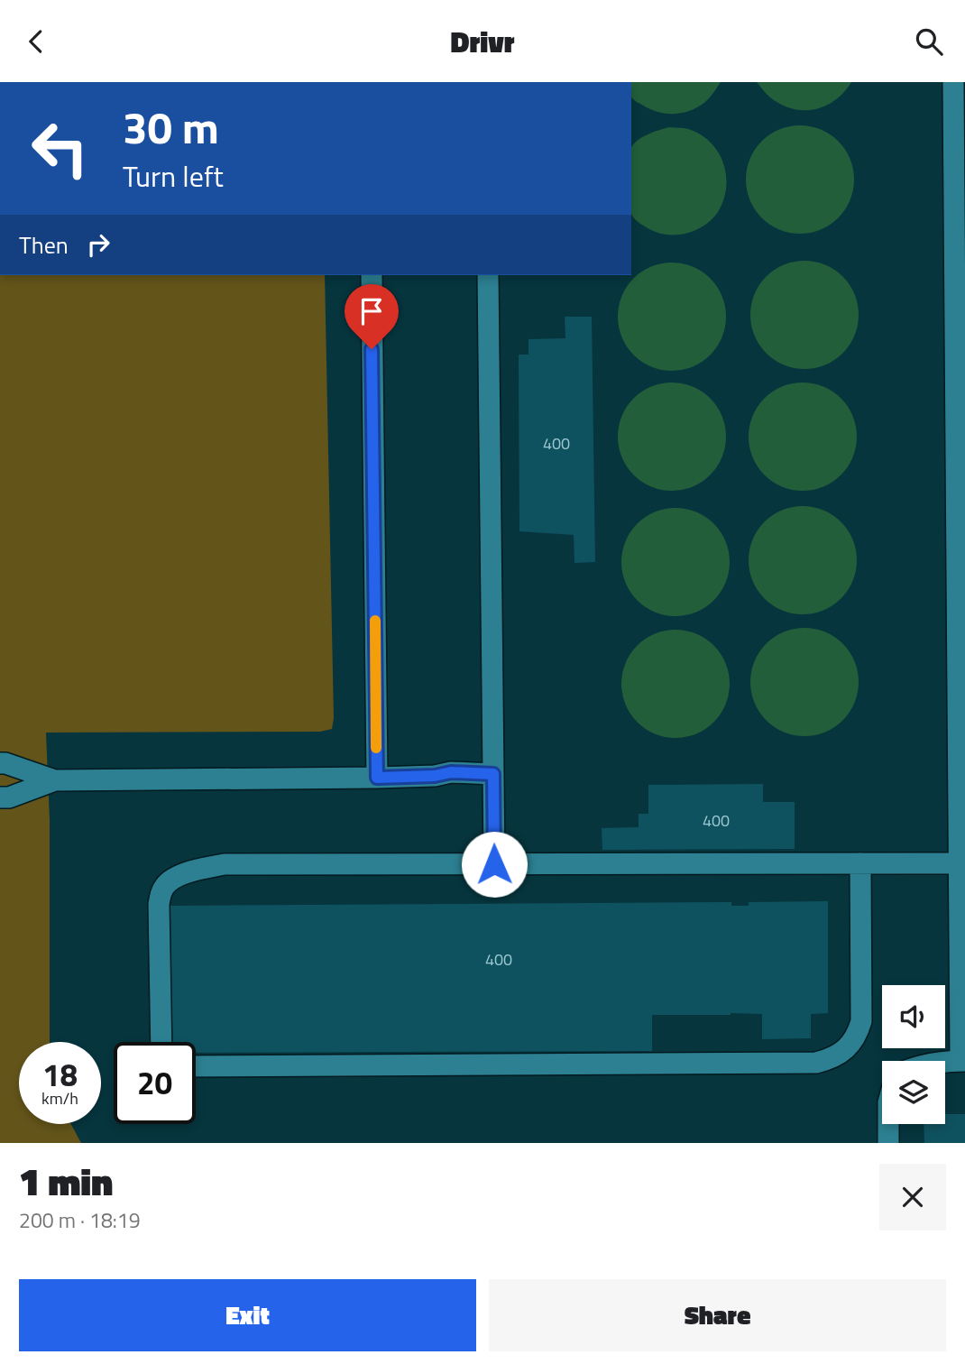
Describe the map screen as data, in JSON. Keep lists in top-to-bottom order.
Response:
{
  "house_numbers": ["400", "400", "400"],
  "page": {
    "header": "Drivr",
    "turn": ["30 m", "Turn left"],
    "then": "Then",
    "speed": "18 km/h",
    "limit": "20",
    "heading": ["1 min", "200 m · 18:19"],
    "buttons": ["Exit", "Share"]
  }
}
